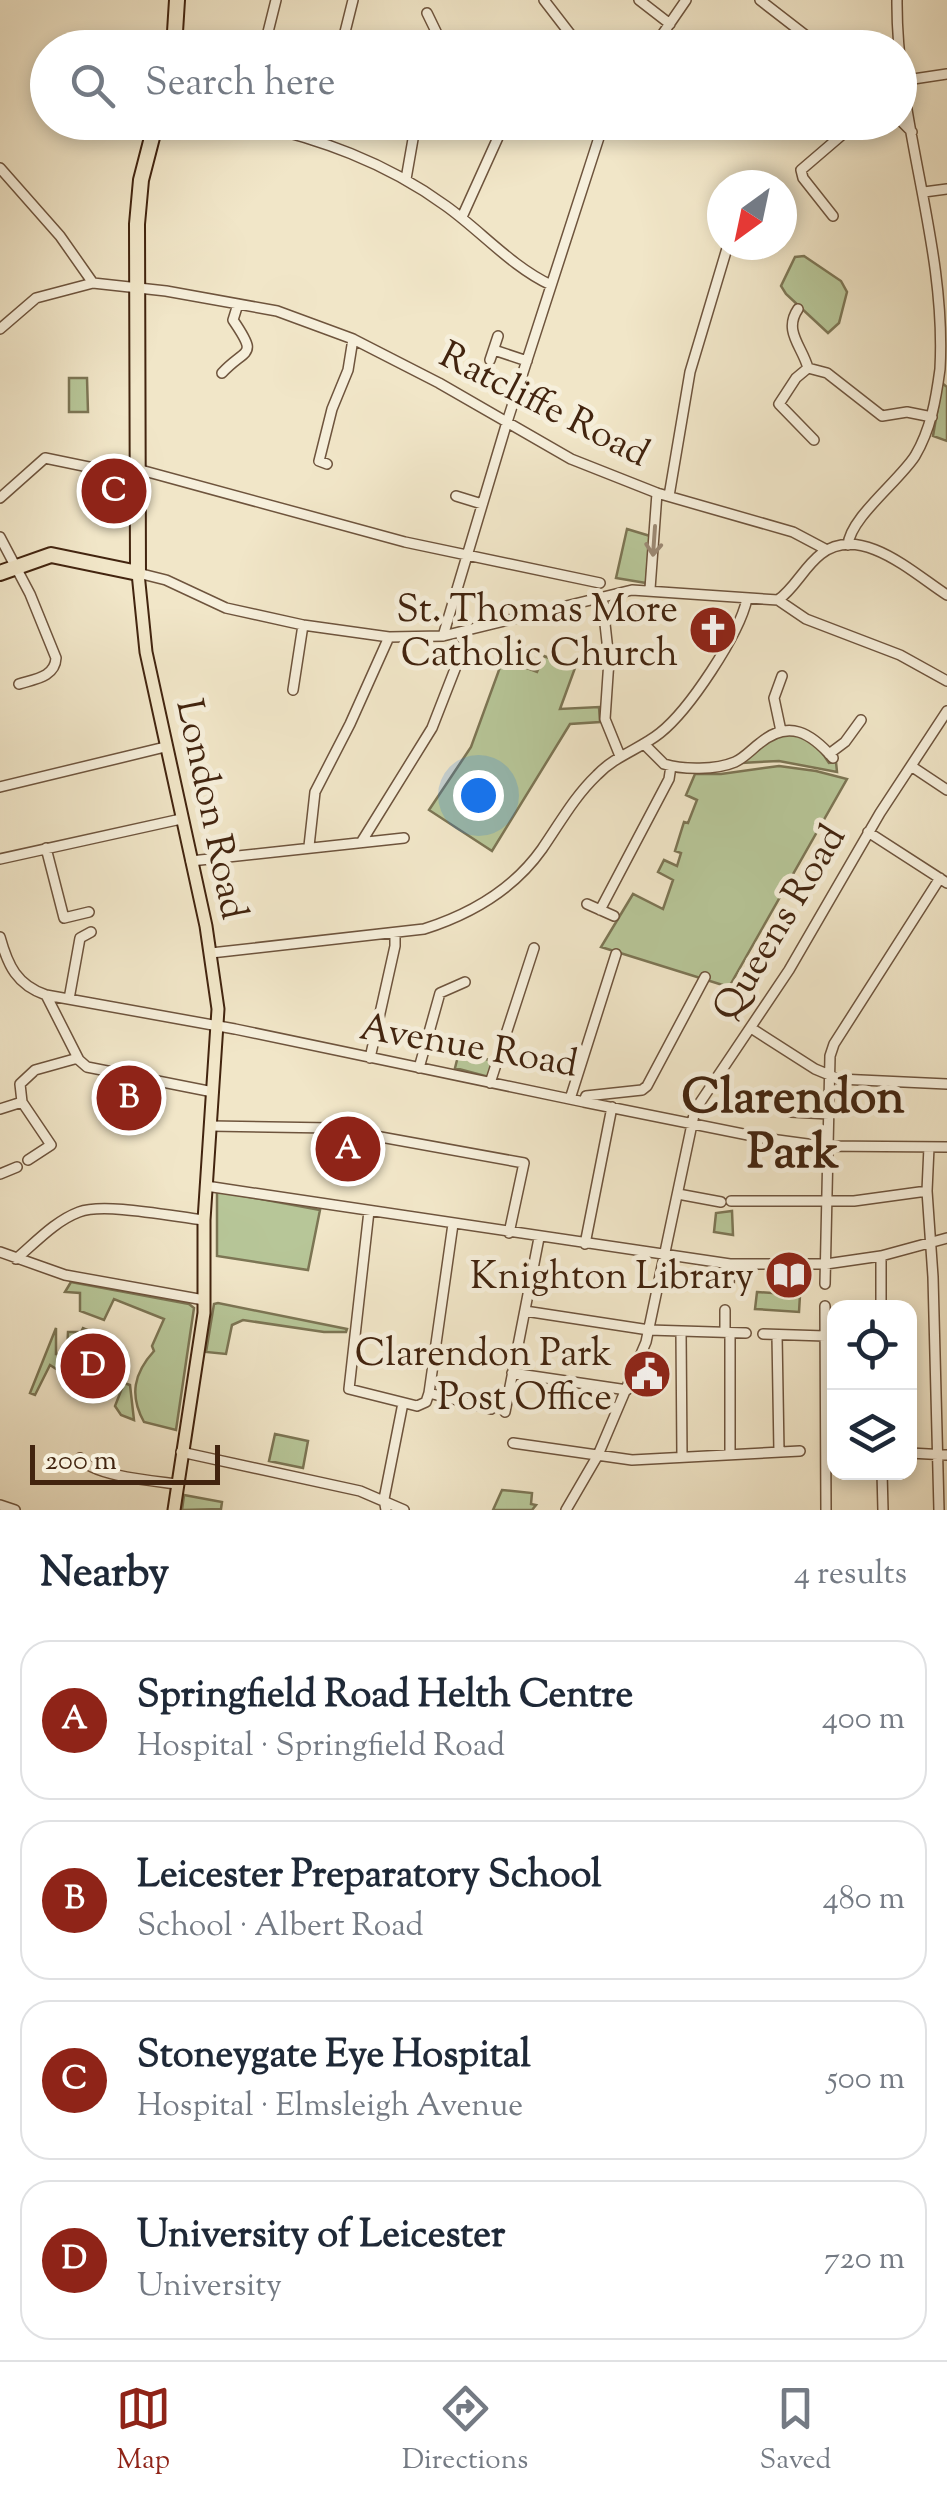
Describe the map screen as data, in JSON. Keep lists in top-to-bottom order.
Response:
{
  "streets": {
    "highway": ["London Road"],
    "street": ["Ratcliffe Road", "Queens Road", "Avenue Road"]
  },
  "crossings": [
    ["Ratcliffe Road", "London Road"],
    ["London Road", "Avenue Road"]
  ],
  "districts": ["Clarendon Park"],
  "places": {
    "church": ["St. Thomas More Catholic Church"],
    "library": ["Knighton Library"],
    "public building": ["Clarendon Park Post Office"]
  },
  "scale_bar": "200 m",
  "north": "bottom left",
  "page": {
    "search": "Search here",
    "pins": [
      "C",
      "B",
      "A",
      "D"
    ],
    "scale": "200 m",
    "heading": ["Nearby", "4 results"],
    "list": [
      {
        "mark": "A",
        "name": "Springfield Road Helth Centre",
        "note": "Hospital · Springfield Road",
        "value": "400 m"
      },
      {
        "mark": "B",
        "name": "Leicester Preparatory School",
        "note": "School · Albert Road",
        "value": "480 m"
      },
      {
        "mark": "C",
        "name": "Stoneygate Eye Hospital",
        "note": "Hospital · Elmsleigh Avenue",
        "value": "500 m"
      },
      {
        "mark": "D",
        "name": "University of Leicester",
        "note": "University",
        "value": "720 m"
      }
    ],
    "nav": ["Map", "Directions", "Saved"]
  }
}
